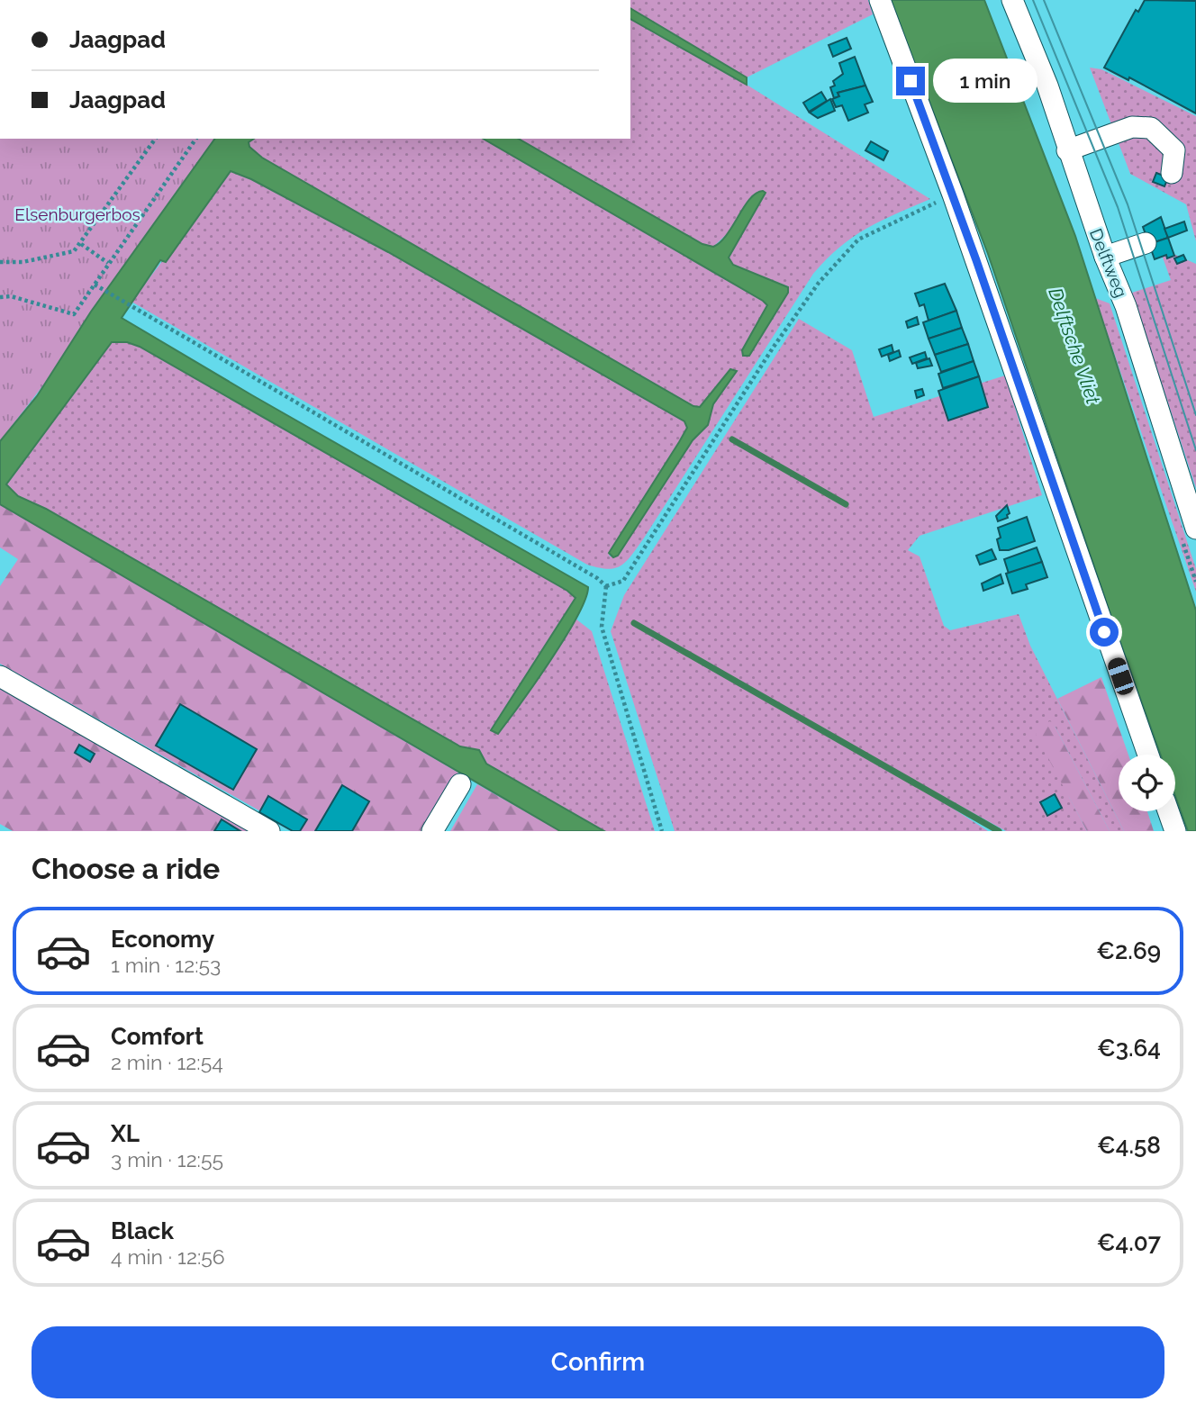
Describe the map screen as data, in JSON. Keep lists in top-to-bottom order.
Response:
{
  "streets": {
    "street": ["Delftweg"]
  },
  "water": ["Delftsche Vliet"],
  "parks": ["Elsenburgerbos"],
  "page": {
    "banner": ["Jaagpad", "Jaagpad"],
    "bubble": "1 min",
    "heading": "Choose a ride",
    "list": [
      {
        "name": "Economy",
        "note": "1 min · 12:53",
        "value": "€2.69"
      },
      {
        "name": "Comfort",
        "note": "2 min · 12:54",
        "value": "€3.64"
      },
      {
        "name": "XL",
        "note": "3 min · 12:55",
        "value": "€4.58"
      },
      {
        "name": "Black",
        "note": "4 min · 12:56",
        "value": "€4.07"
      }
    ],
    "buttons": "Confirm"
  }
}
